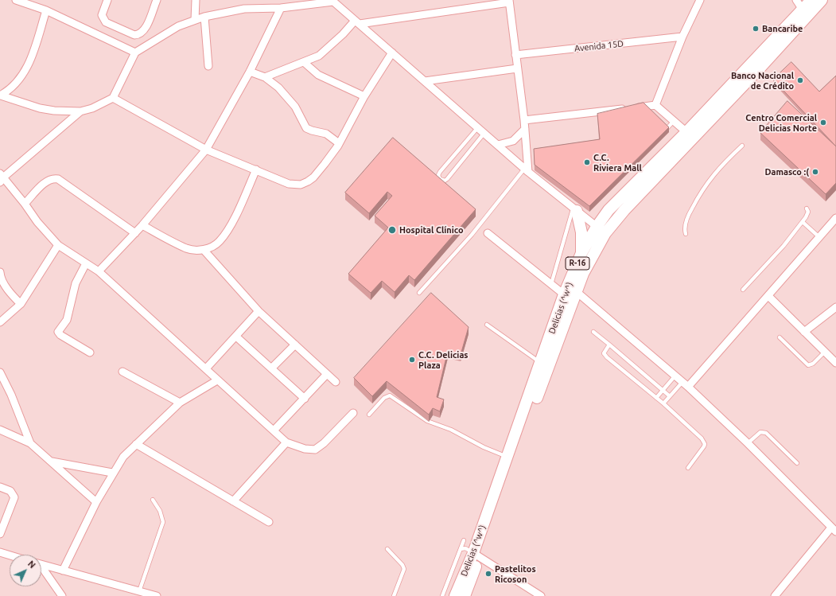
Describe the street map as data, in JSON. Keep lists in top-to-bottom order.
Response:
{
  "streets": {
    "main road": ["R-16", "Delicias (^w^)"],
    "street": ["Avenida 15D"]
  },
  "places": [
    "Bancaribe",
    "Banco Nacional de Crédito",
    "Centro Comercial Delicias Norte",
    "C.C. Riviera Mall",
    "Damasco :(",
    "Hospital Clínico",
    "C.C. Delicias Plaza",
    "Pastelitos Ricoson"
  ],
  "north": "top right"
}
